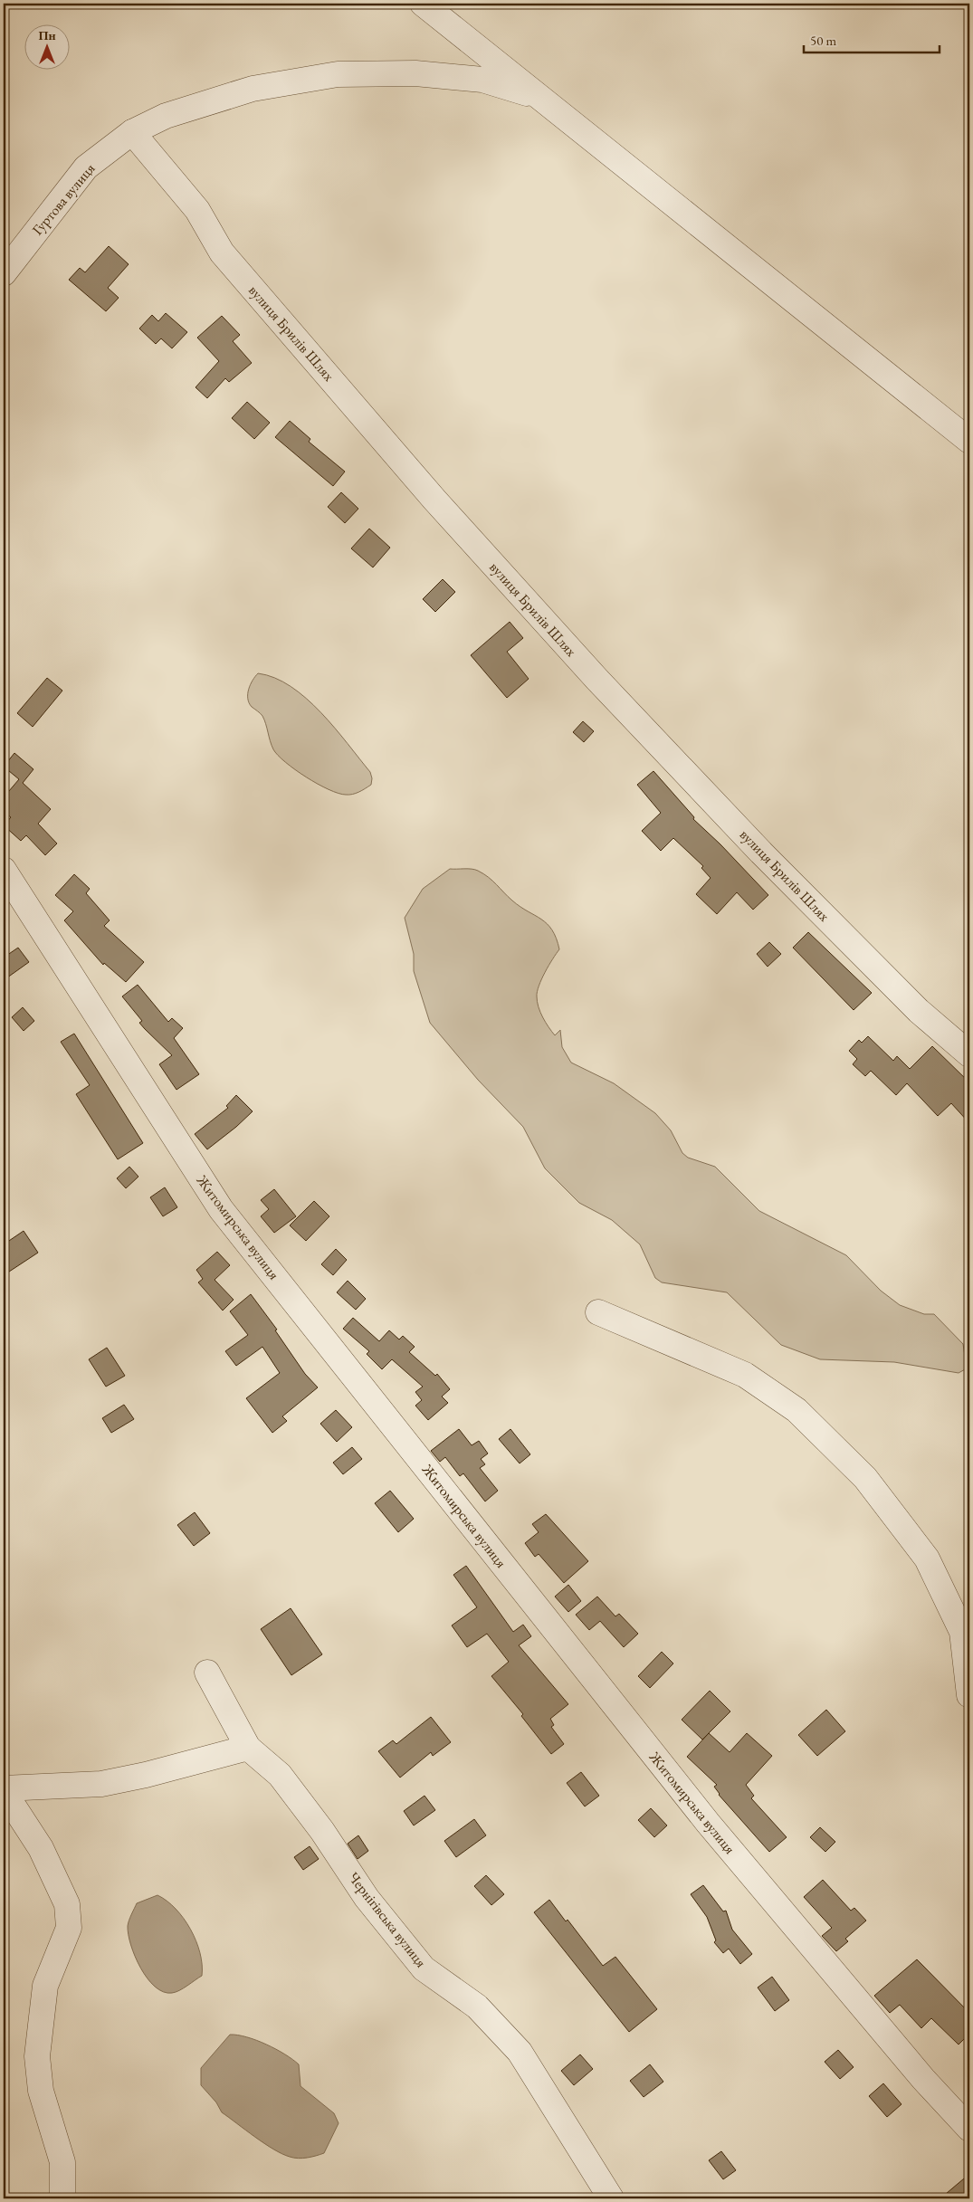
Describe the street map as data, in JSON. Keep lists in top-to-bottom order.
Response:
{
  "streets": {
    "street": [
      "Гуртова вулиця",
      "вулиця Брилів Шлях",
      "Житомирська вулиця",
      "Чернігівська вулиця"
    ]
  },
  "crossings": [
    ["Гуртова вулиця", "вулиця Брилів Шлях"]
  ],
  "scale_bar": "50 m",
  "north": "top"
}
